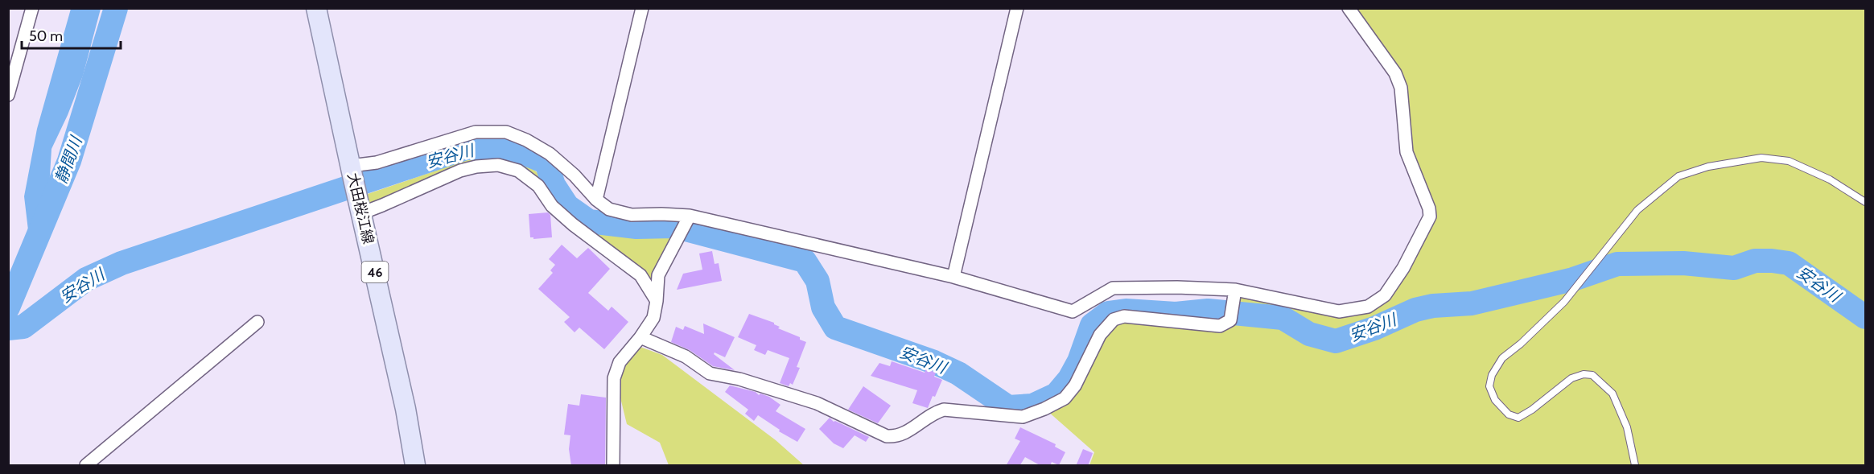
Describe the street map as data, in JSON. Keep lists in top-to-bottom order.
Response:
{
  "streets": {
    "main road": ["大田桜江線", "46"]
  },
  "water": ["安谷川", "静間川"],
  "scale_bar": "50 m"
}
